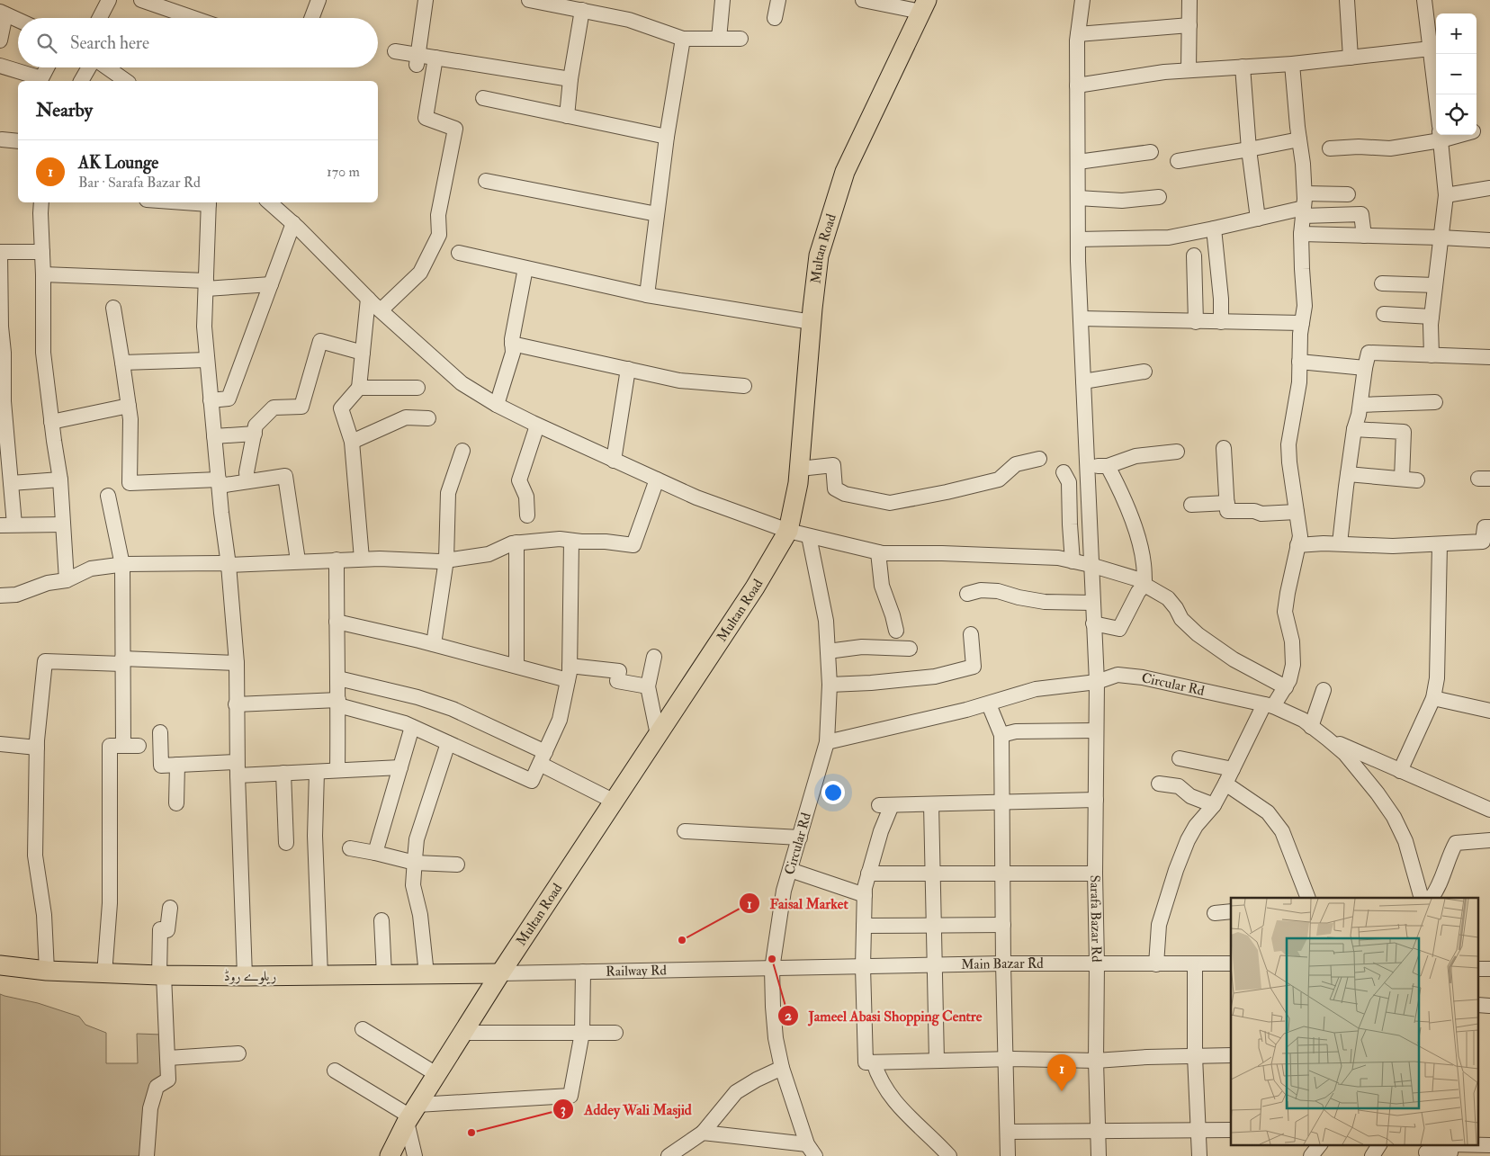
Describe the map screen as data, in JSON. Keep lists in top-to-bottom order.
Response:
{
  "streets": {
    "main road": ["Multan Road", "ریلوے روڈ"],
    "street": [
      "Circular Rd",
      "Sarafa Bazar Rd",
      "Main Bazar Rd",
      "Railway Rd"
    ]
  },
  "crossings": [
    ["Multan Road", "Railway Rd"],
    ["Multan Road", "ریلوے روڈ"],
    ["Circular Rd", "Sarafa Bazar Rd"],
    ["Circular Rd", "Main Bazar Rd"],
    ["Circular Rd", "Railway Rd"],
    ["Sarafa Bazar Rd", "Main Bazar Rd"],
    ["Main Bazar Rd", "Railway Rd"],
    ["Railway Rd", "ریلوے روڈ"]
  ],
  "places": ["Faisal Market", "Jameel Abasi Shopping Centre", "Addey Wali Masjid"],
  "page": {
    "map_buttons": ["+", "−"],
    "search": "Search here",
    "heading": "Nearby",
    "list": [
      {
        "mark": "1",
        "name": "AK Lounge",
        "note": "Bar · Sarafa Bazar Rd",
        "value": "170 m"
      }
    ],
    "pins": "1"
  }
}
